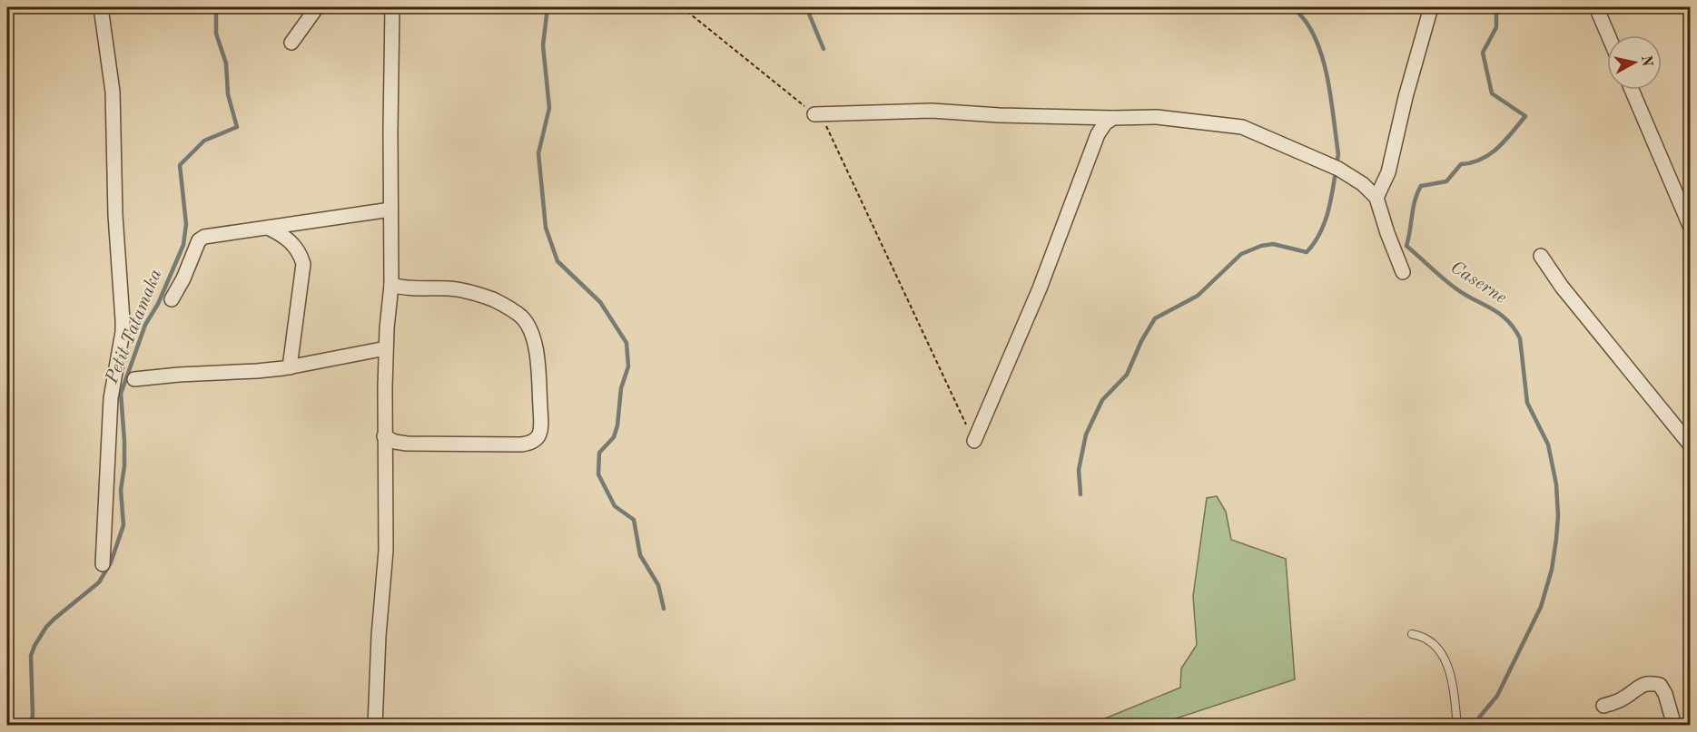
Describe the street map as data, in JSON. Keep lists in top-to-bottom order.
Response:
{
  "water": ["Caserne", "Petit Tatamaka"],
  "north": "right"
}
